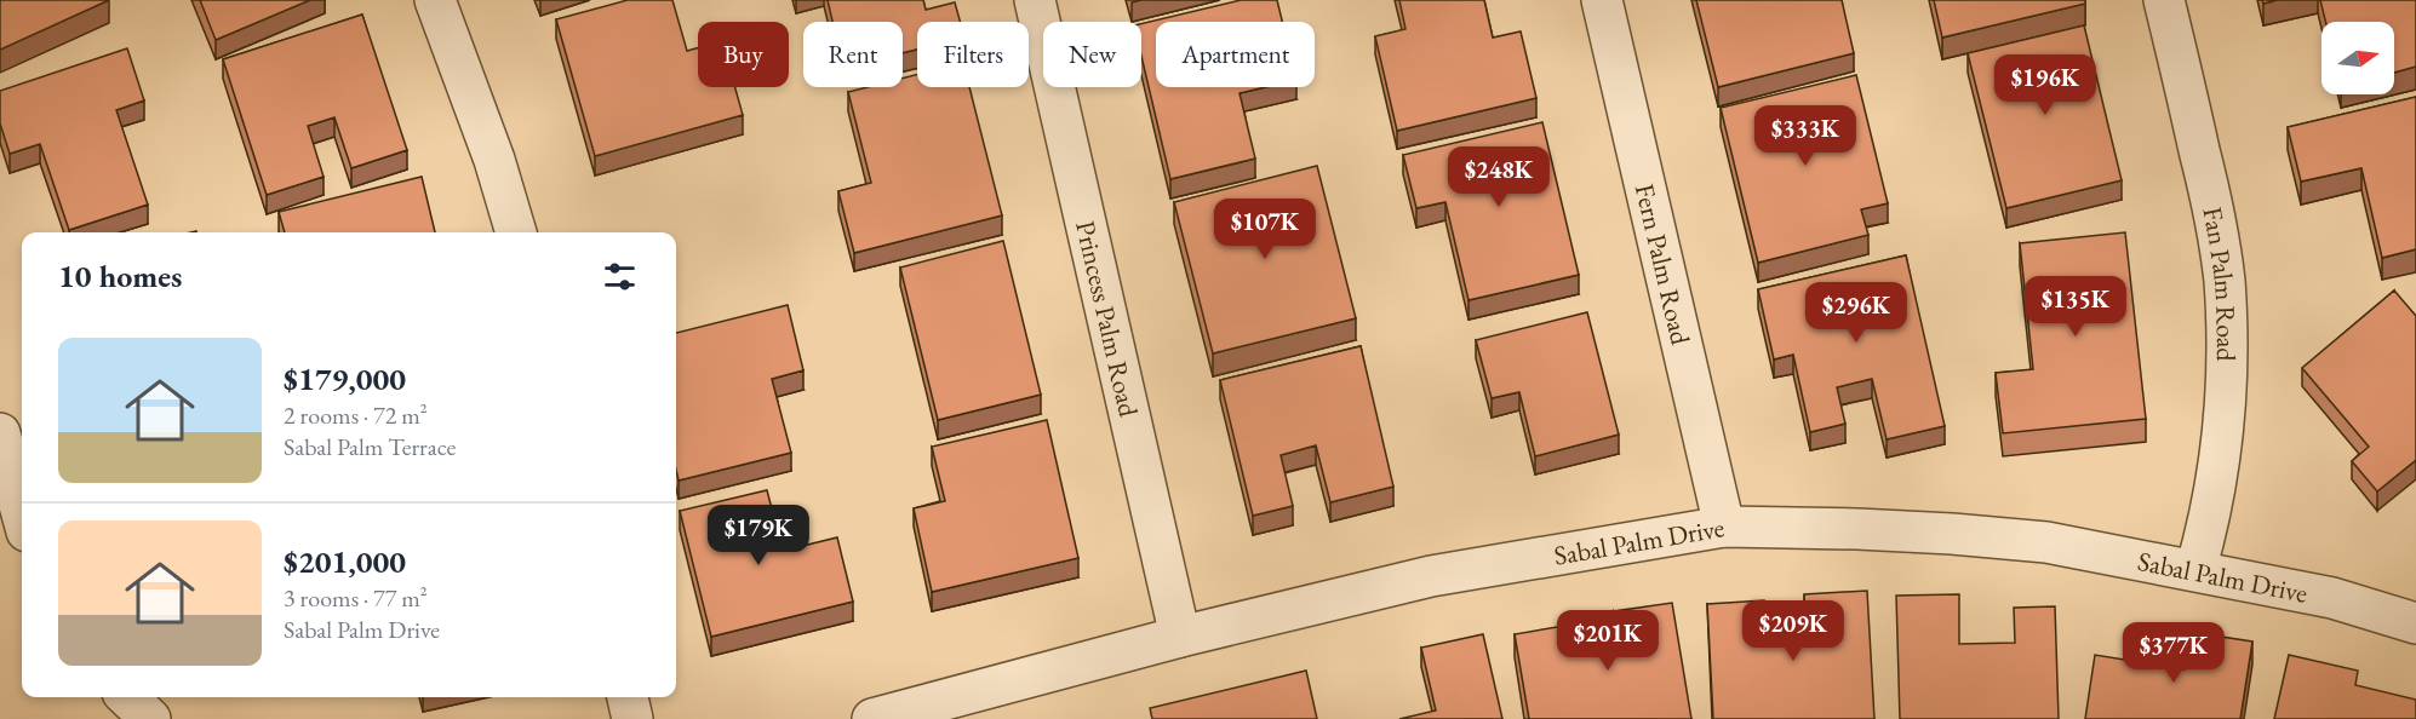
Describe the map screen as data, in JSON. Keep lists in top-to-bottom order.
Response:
{
  "streets": {
    "street": [
      "Fern Palm Road",
      "Fan Palm Road",
      "Princess Palm Road",
      "Sabal Palm Drive"
    ]
  },
  "crossings": [
    ["Fern Palm Road", "Sabal Palm Drive"],
    ["Fan Palm Road", "Sabal Palm Drive"],
    ["Princess Palm Road", "Sabal Palm Drive"]
  ],
  "north": "right",
  "page": {
    "chip": [
      "Buy",
      "Rent",
      "Filters",
      "New",
      "Apartment"
    ],
    "price": [
      "$196K",
      "$333K",
      "$248K",
      "$107K",
      "$135K",
      "$296K",
      "$179K",
      "$209K",
      "$201K",
      "$377K"
    ],
    "heading": "10 homes",
    "list": [
      {
        "name": "$179,000",
        "note": "2 rooms · 72 m² · Sabal Palm Terrace"
      },
      {
        "name": "$201,000",
        "note": "3 rooms · 77 m² · Sabal Palm Drive"
      }
    ]
  }
}
